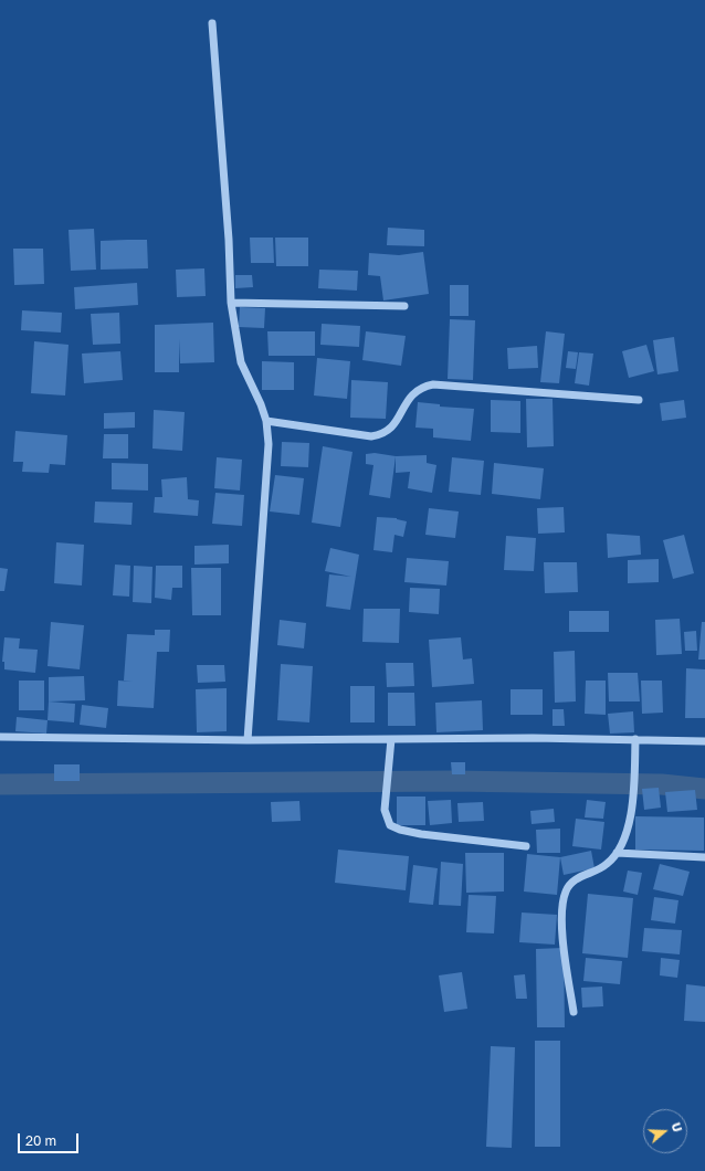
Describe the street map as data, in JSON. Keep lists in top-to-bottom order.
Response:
{
  "scale_bar": "20 m",
  "north": "right"
}
